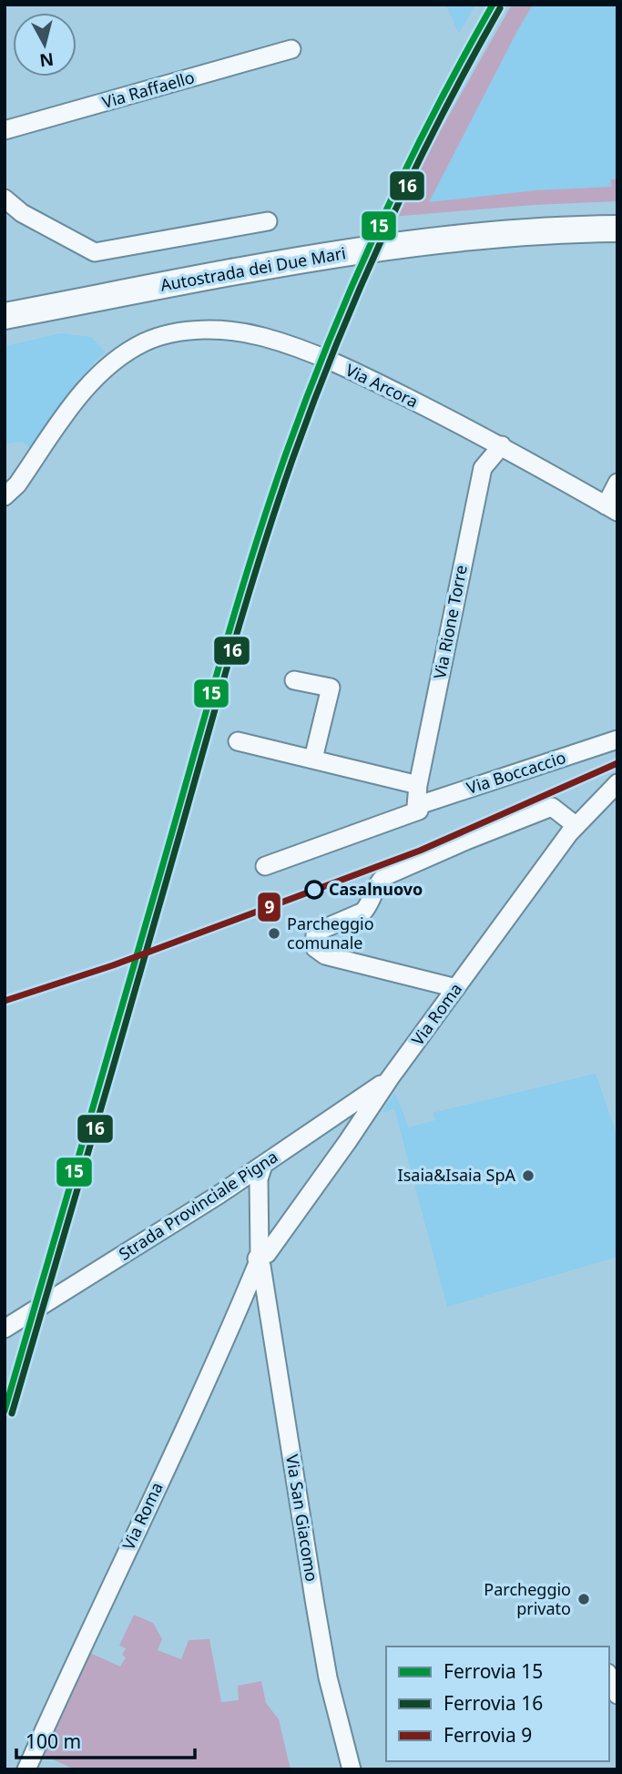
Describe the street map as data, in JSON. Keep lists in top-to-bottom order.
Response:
{
  "streets": {
    "highway": ["Autostrada dei Due Mari"],
    "street": [
      "Via Raffaello",
      "Via Arcora",
      "Via Rione Torre",
      "Via Boccaccio",
      "Via Roma",
      "Strada Provinciale Pigna",
      "Via San Giacomo"
    ]
  },
  "crossings": [
    ["Via Arcora", "Via Rione Torre"],
    ["Via Rione Torre", "Via Boccaccio"],
    ["Via Roma", "Strada Provinciale Pigna"],
    ["Via Roma", "Via San Giacomo"]
  ],
  "places": [
    "Casalnuovo",
    "Parcheggio comunale",
    "Isaia&Isaia SpA",
    "Parcheggio privato"
  ],
  "lines": ["rail line 15", "rail line 16", "rail line 9"],
  "legend": ["Ferrovia 15", "Ferrovia 16", "Ferrovia 9"],
  "scale_bar": "100 m",
  "north": "bottom"
}
